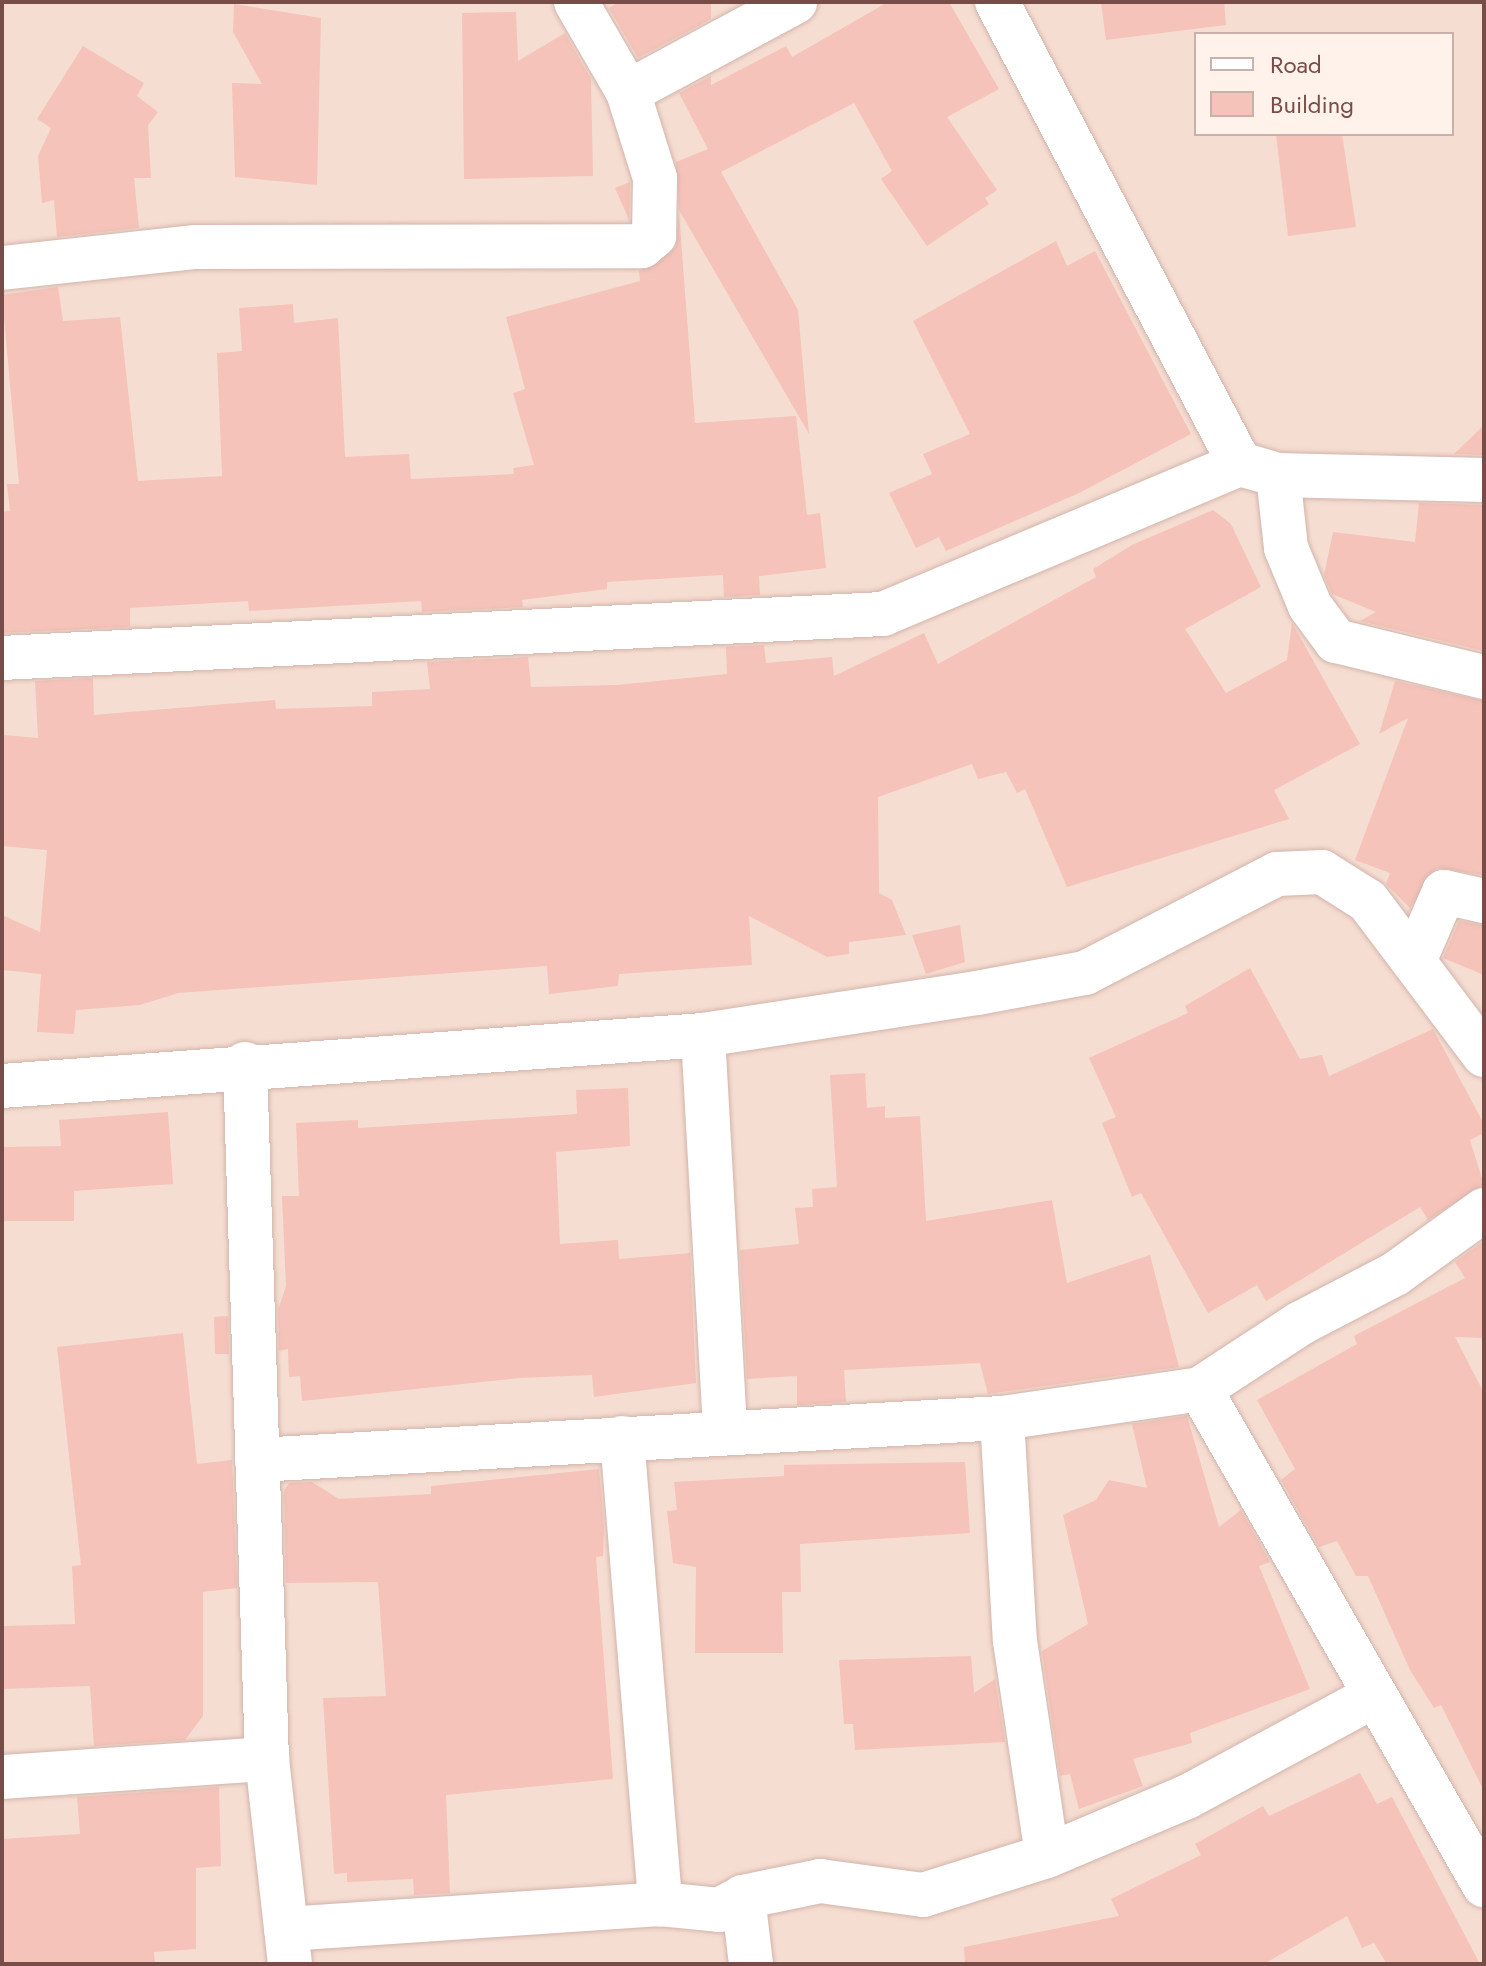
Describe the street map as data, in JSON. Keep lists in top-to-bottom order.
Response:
{
  "legend": ["Road", "Building"]
}
